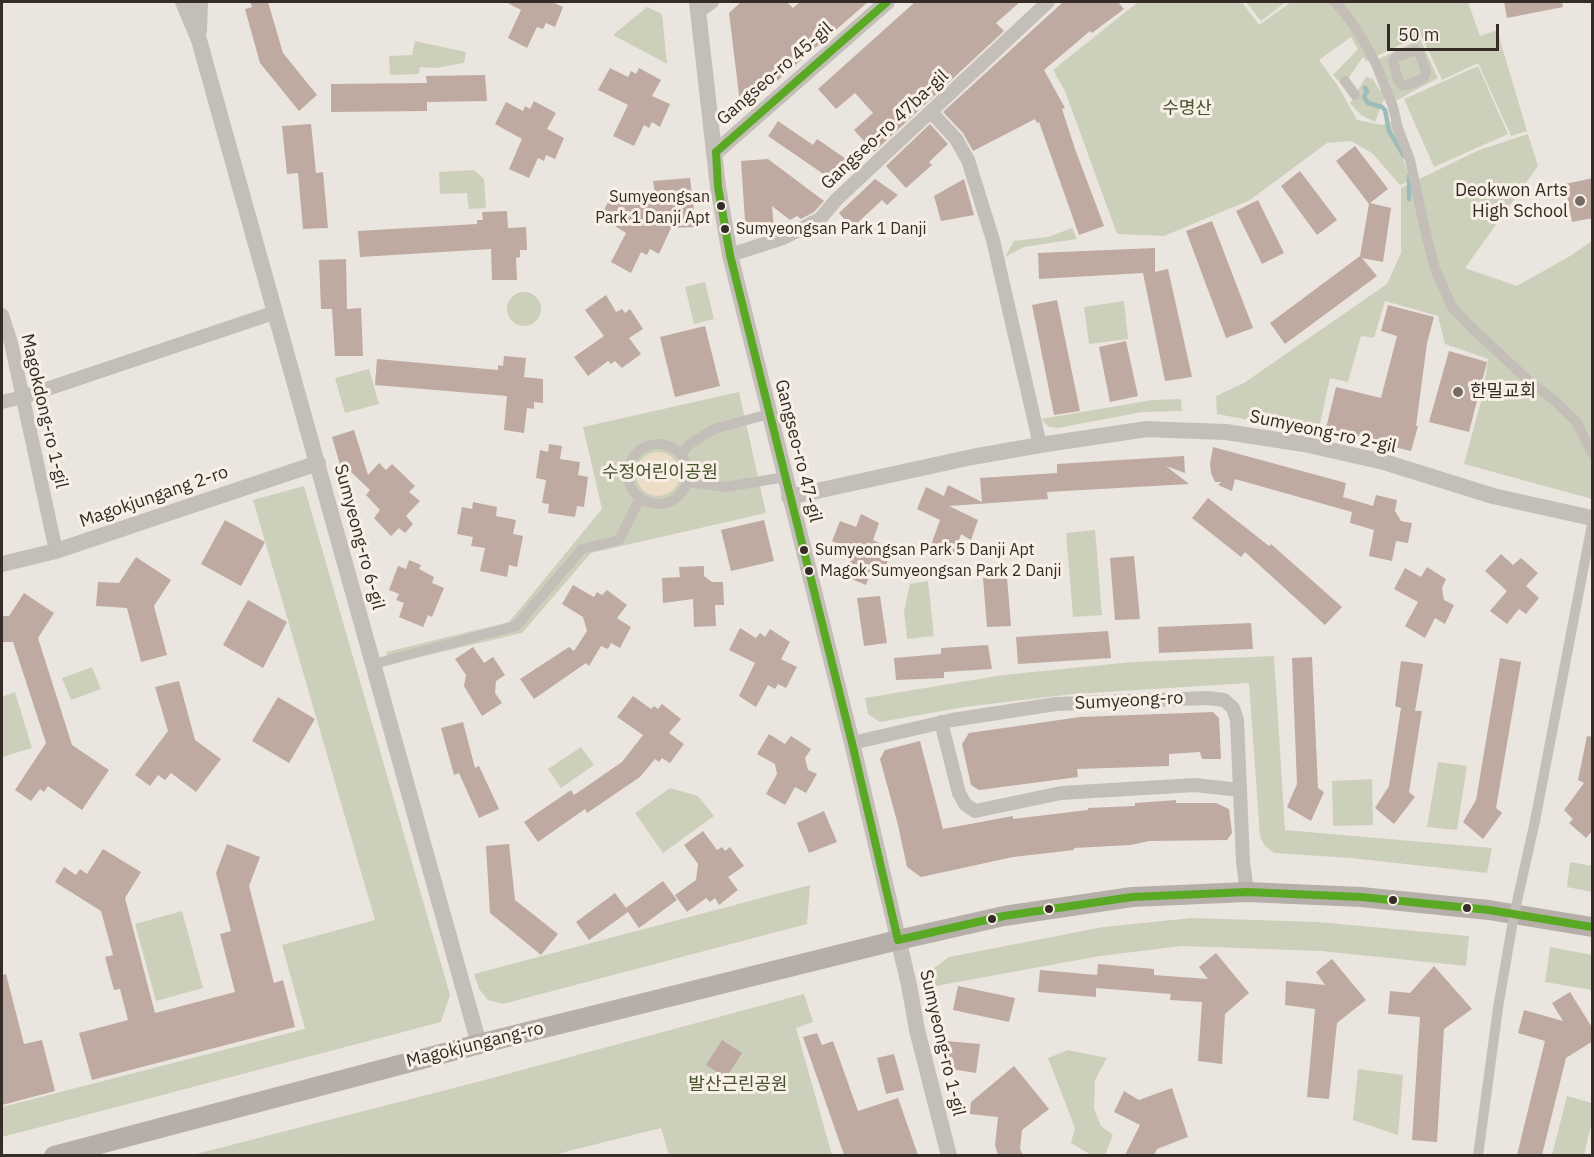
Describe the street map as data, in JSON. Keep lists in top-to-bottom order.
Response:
{
  "streets": {
    "main road": ["Magokjungang-ro"],
    "street": [
      "Gangseo-ro 45-gil",
      "Gangseo-ro 47ba-gil",
      "Magokdong-ro 1-gil",
      "Sumyeong-ro 2-gil",
      "Gangseo-ro 47-gil",
      "Magokjungang 2-ro",
      "Sumyeong-ro 6-gil",
      "Sumyeong-ro",
      "Sumyeong-ro 1-gil"
    ]
  },
  "crossings": [
    ["Gangseo-ro 45-gil", "Gangseo-ro 47-gil"],
    ["Gangseo-ro 47ba-gil", "Gangseo-ro 47-gil"],
    ["Magokdong-ro 1-gil", "Magokjungang 2-ro"],
    ["Sumyeong-ro 2-gil", "Gangseo-ro 47-gil"],
    ["Gangseo-ro 47-gil", "Sumyeong-ro"],
    ["Gangseo-ro 47-gil", "Sumyeong-ro 1-gil"],
    ["Gangseo-ro 47-gil", "Magokjungang-ro"],
    ["Magokjungang 2-ro", "Sumyeong-ro 6-gil"],
    ["Sumyeong-ro 6-gil", "Magokjungang-ro"],
    ["Sumyeong-ro 1-gil", "Magokjungang-ro"]
  ],
  "parks": ["수명산", "수정어린이공원", "발산근린공원"],
  "places": [
    "Deokwon Arts High School",
    "Sumyeongsan Park 1 Danji Apt",
    "Sumyeongsan Park 1 Danji",
    "한밀교회",
    "Sumyeongsan Park 5 Danji Apt",
    "Magok Sumyeongsan Park 2 Danji"
  ],
  "scale_bar": "50 m"
}
